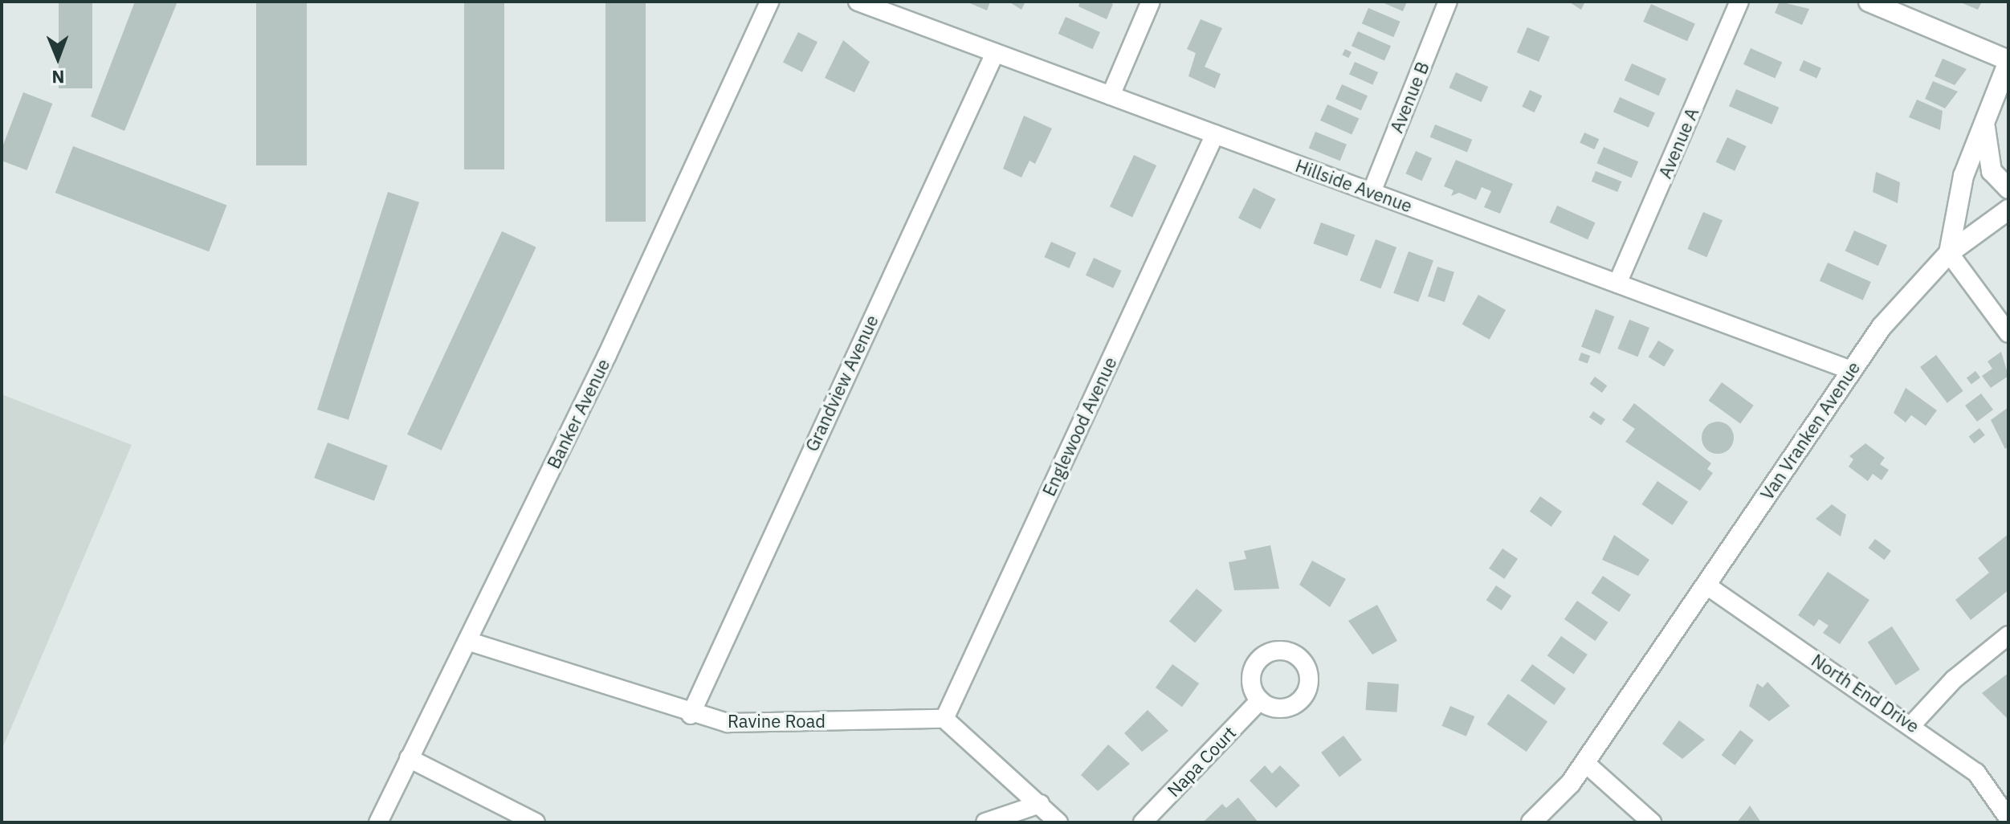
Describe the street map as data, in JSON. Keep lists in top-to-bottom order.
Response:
{
  "streets": {
    "street": [
      "Avenue B",
      "Avenue A",
      "Hillside Avenue",
      "Grandview Avenue",
      "Banker Avenue",
      "Englewood Avenue",
      "Van Vranken Avenue",
      "North End Drive",
      "Ravine Road",
      "Napa Court"
    ]
  },
  "crossings": [
    ["Avenue B", "Hillside Avenue"],
    ["Avenue A", "Hillside Avenue"],
    ["Hillside Avenue", "Grandview Avenue"],
    ["Hillside Avenue", "Englewood Avenue"],
    ["Hillside Avenue", "Van Vranken Avenue"],
    ["Grandview Avenue", "Ravine Road"],
    ["Banker Avenue", "Ravine Road"],
    ["Englewood Avenue", "Ravine Road"],
    ["Van Vranken Avenue", "North End Drive"]
  ],
  "north": "bottom"
}
